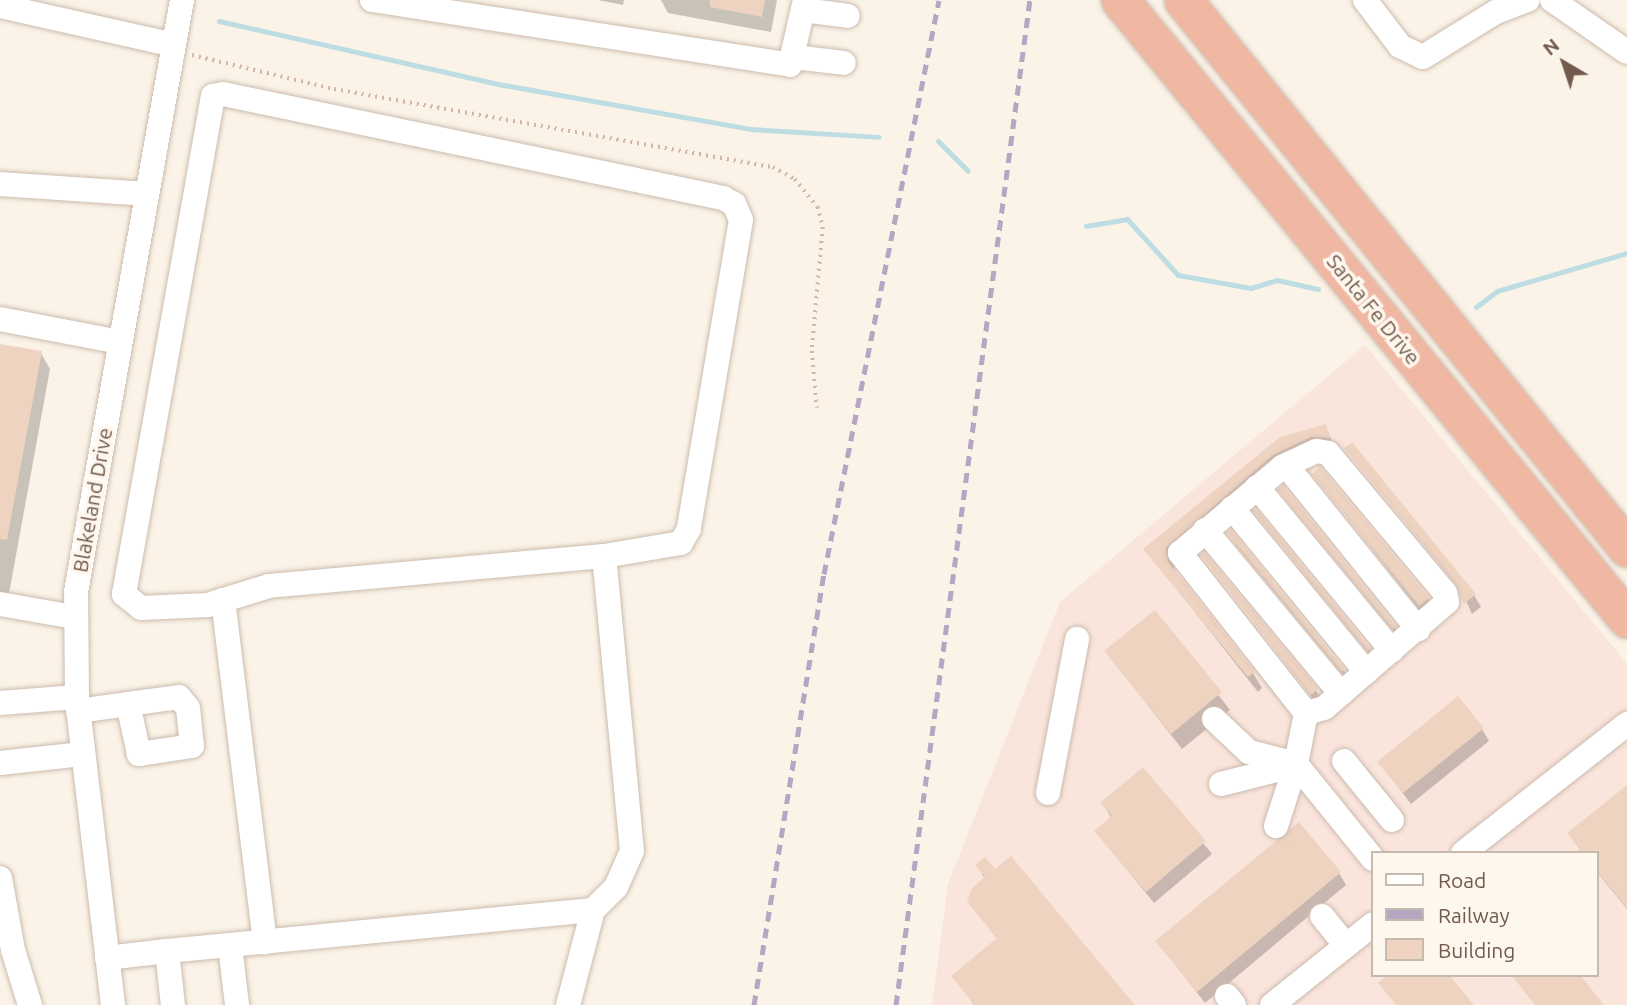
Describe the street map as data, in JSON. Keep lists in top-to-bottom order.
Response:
{
  "streets": {
    "highway": ["Santa Fe Drive"],
    "street": ["Blakeland Drive"]
  },
  "legend": ["Road", "Railway", "Building"],
  "north": "top left"
}
